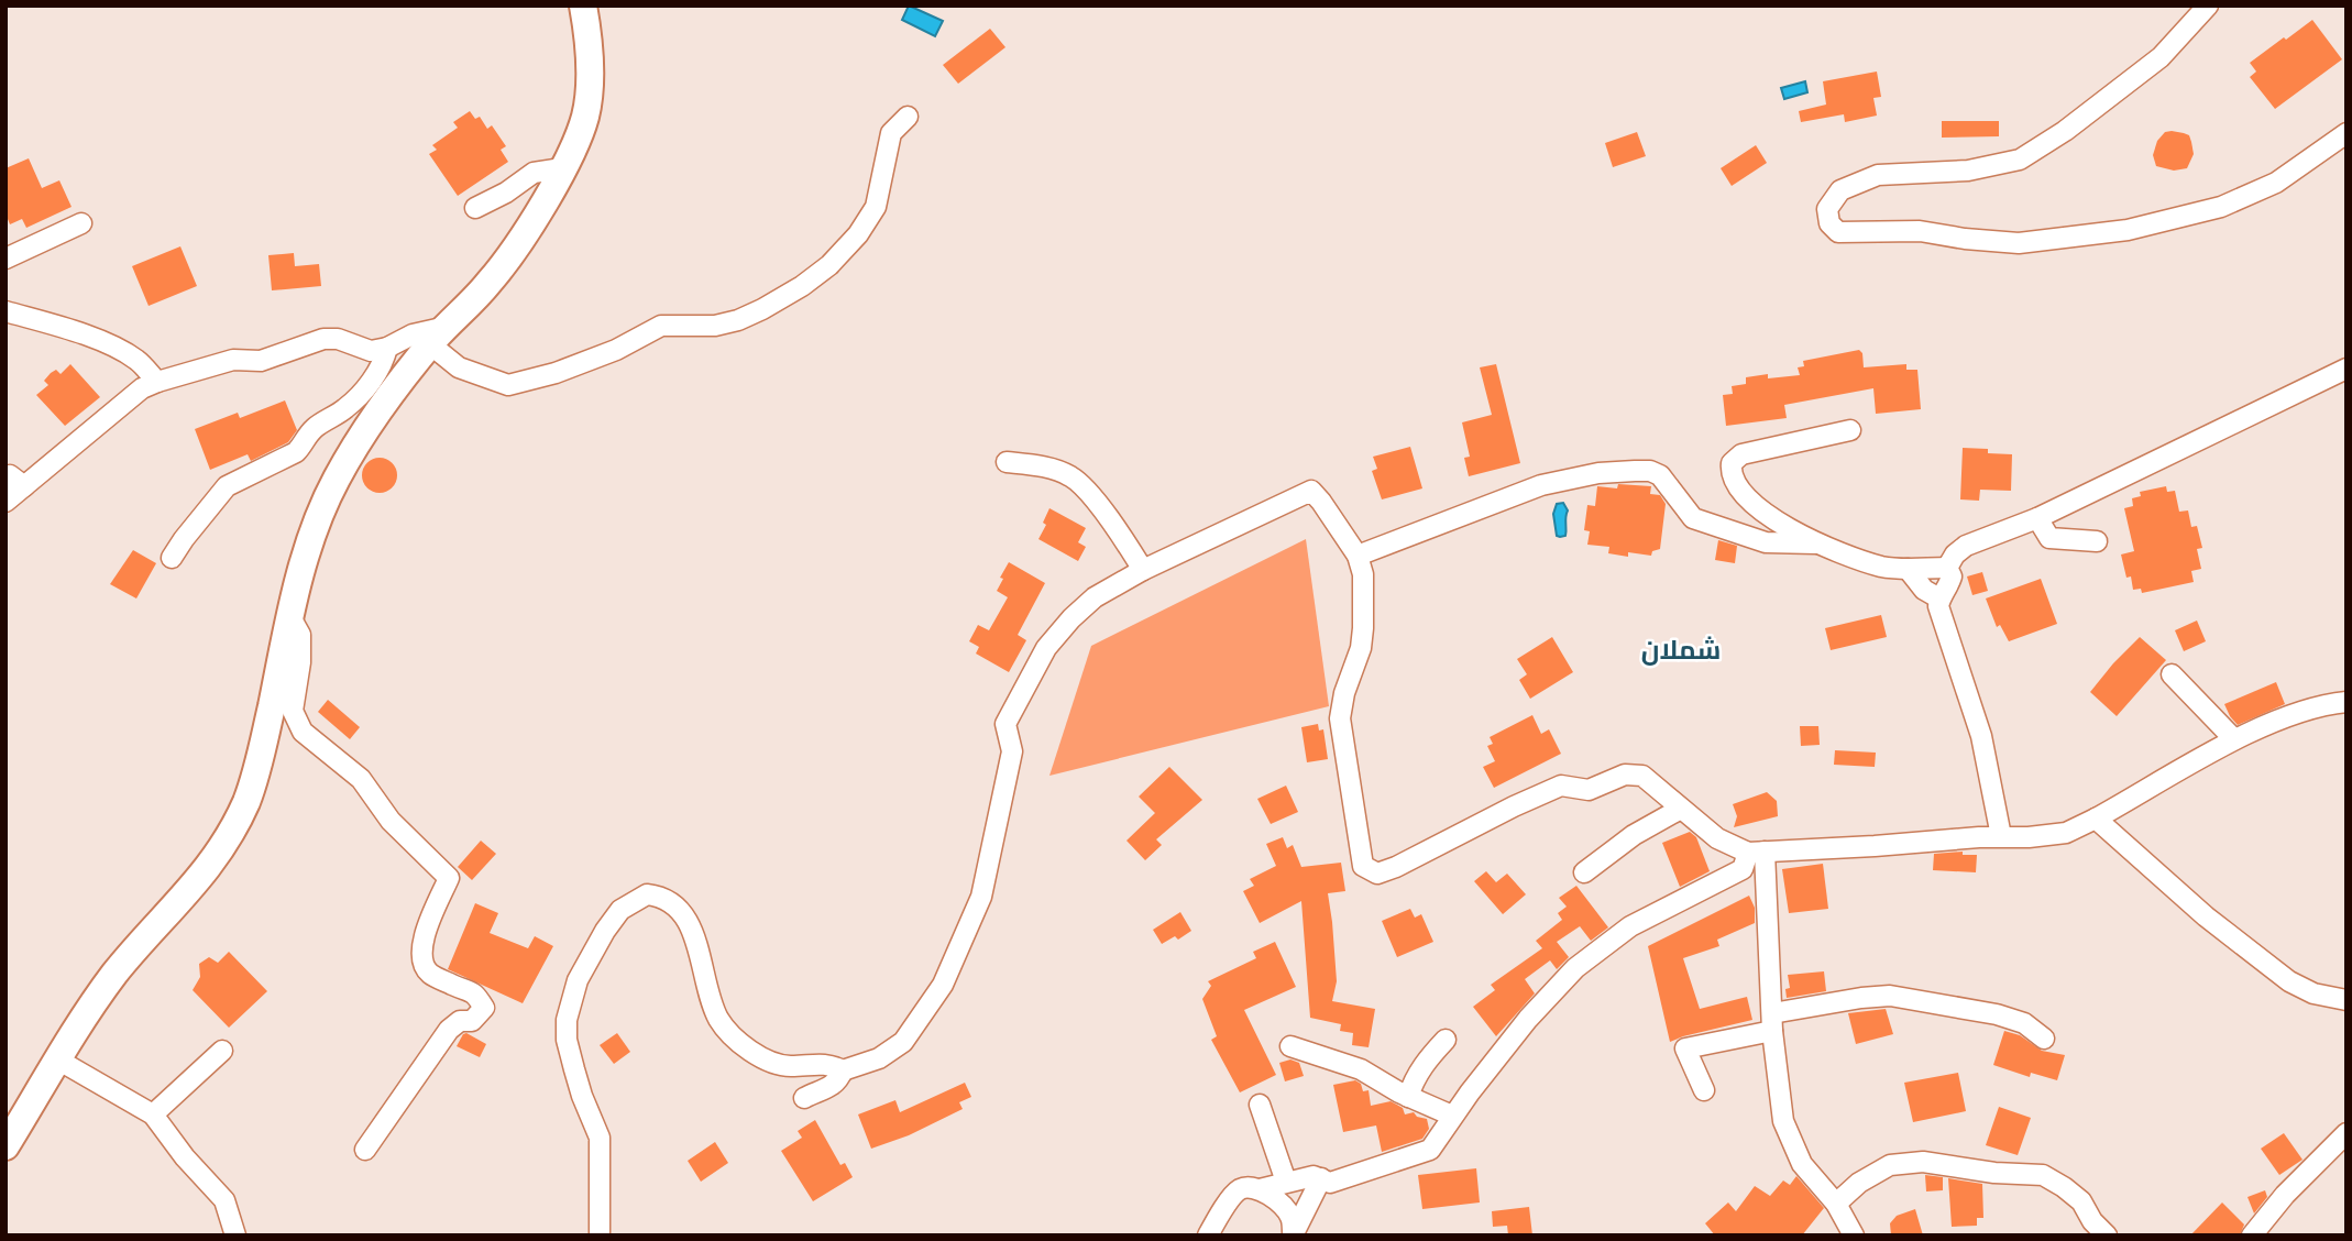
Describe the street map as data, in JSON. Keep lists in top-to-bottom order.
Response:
{
  "districts": ["شملان"]
}
